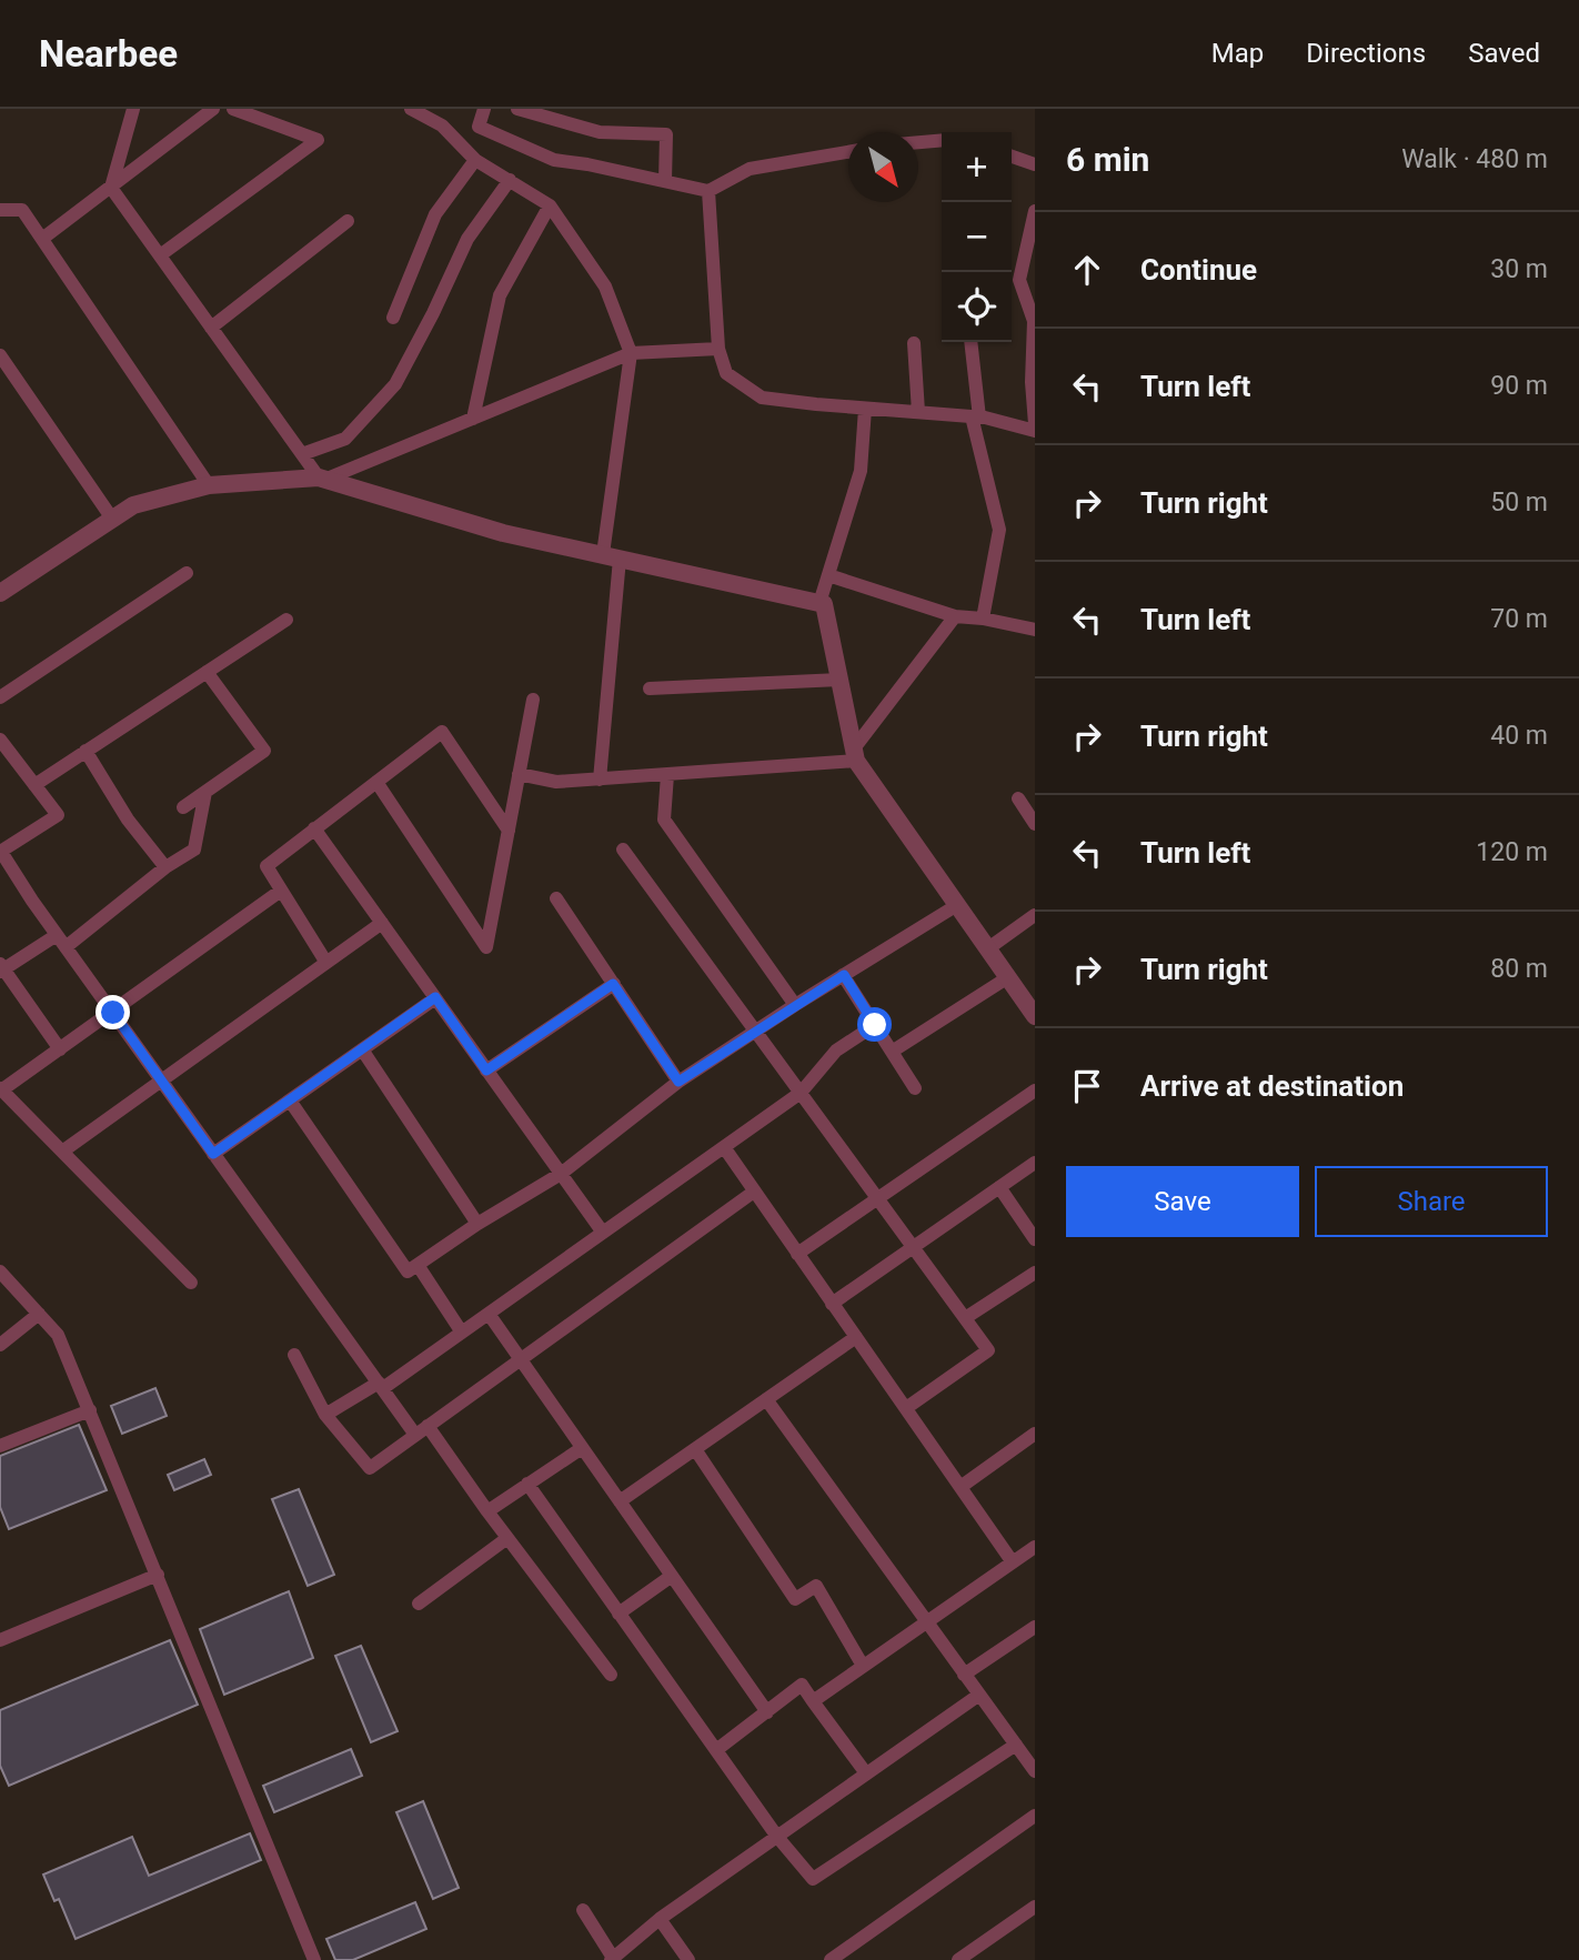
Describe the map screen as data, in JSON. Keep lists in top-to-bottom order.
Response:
{
  "north": "bottom right",
  "page": {
    "header": "Nearbee",
    "nav": ["Map", "Directions", "Saved"],
    "heading": ["6 min", "Walk · 480 m"],
    "map_buttons": ["+", "−"],
    "list": [
      ["Continue", "30 m"],
      ["Turn left", "90 m"],
      ["Turn right", "50 m"],
      ["Turn left", "70 m"],
      ["Turn right", "40 m"],
      ["Turn left", "120 m"],
      ["Turn right", "80 m"],
      "Arrive at destination"
    ],
    "buttons": ["Save", "Share"]
  }
}
